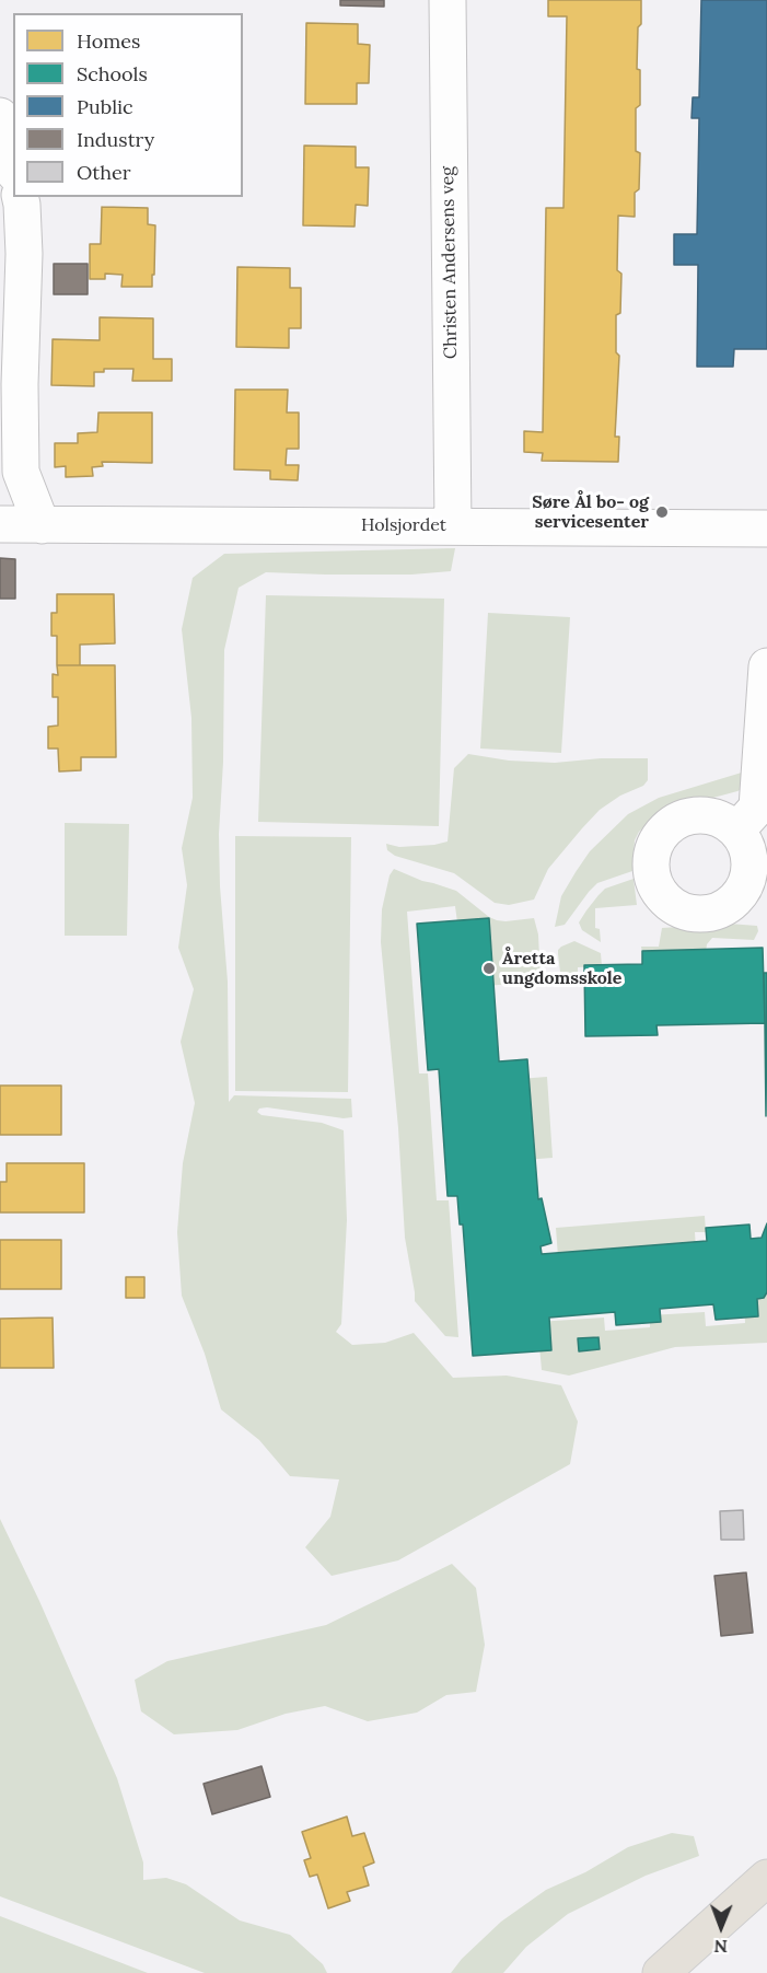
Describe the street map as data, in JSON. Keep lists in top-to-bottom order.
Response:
{
  "streets": {
    "street": ["Christen Andersens veg", "Holsjordet"]
  },
  "crossings": [
    ["Christen Andersens veg", "Holsjordet"]
  ],
  "places": ["Søre Ål bo- og servicesenter", "Åretta ungdomsskole"],
  "legend": [
    "Homes",
    "Schools",
    "Public",
    "Industry",
    "Other"
  ],
  "north": "bottom"
}
